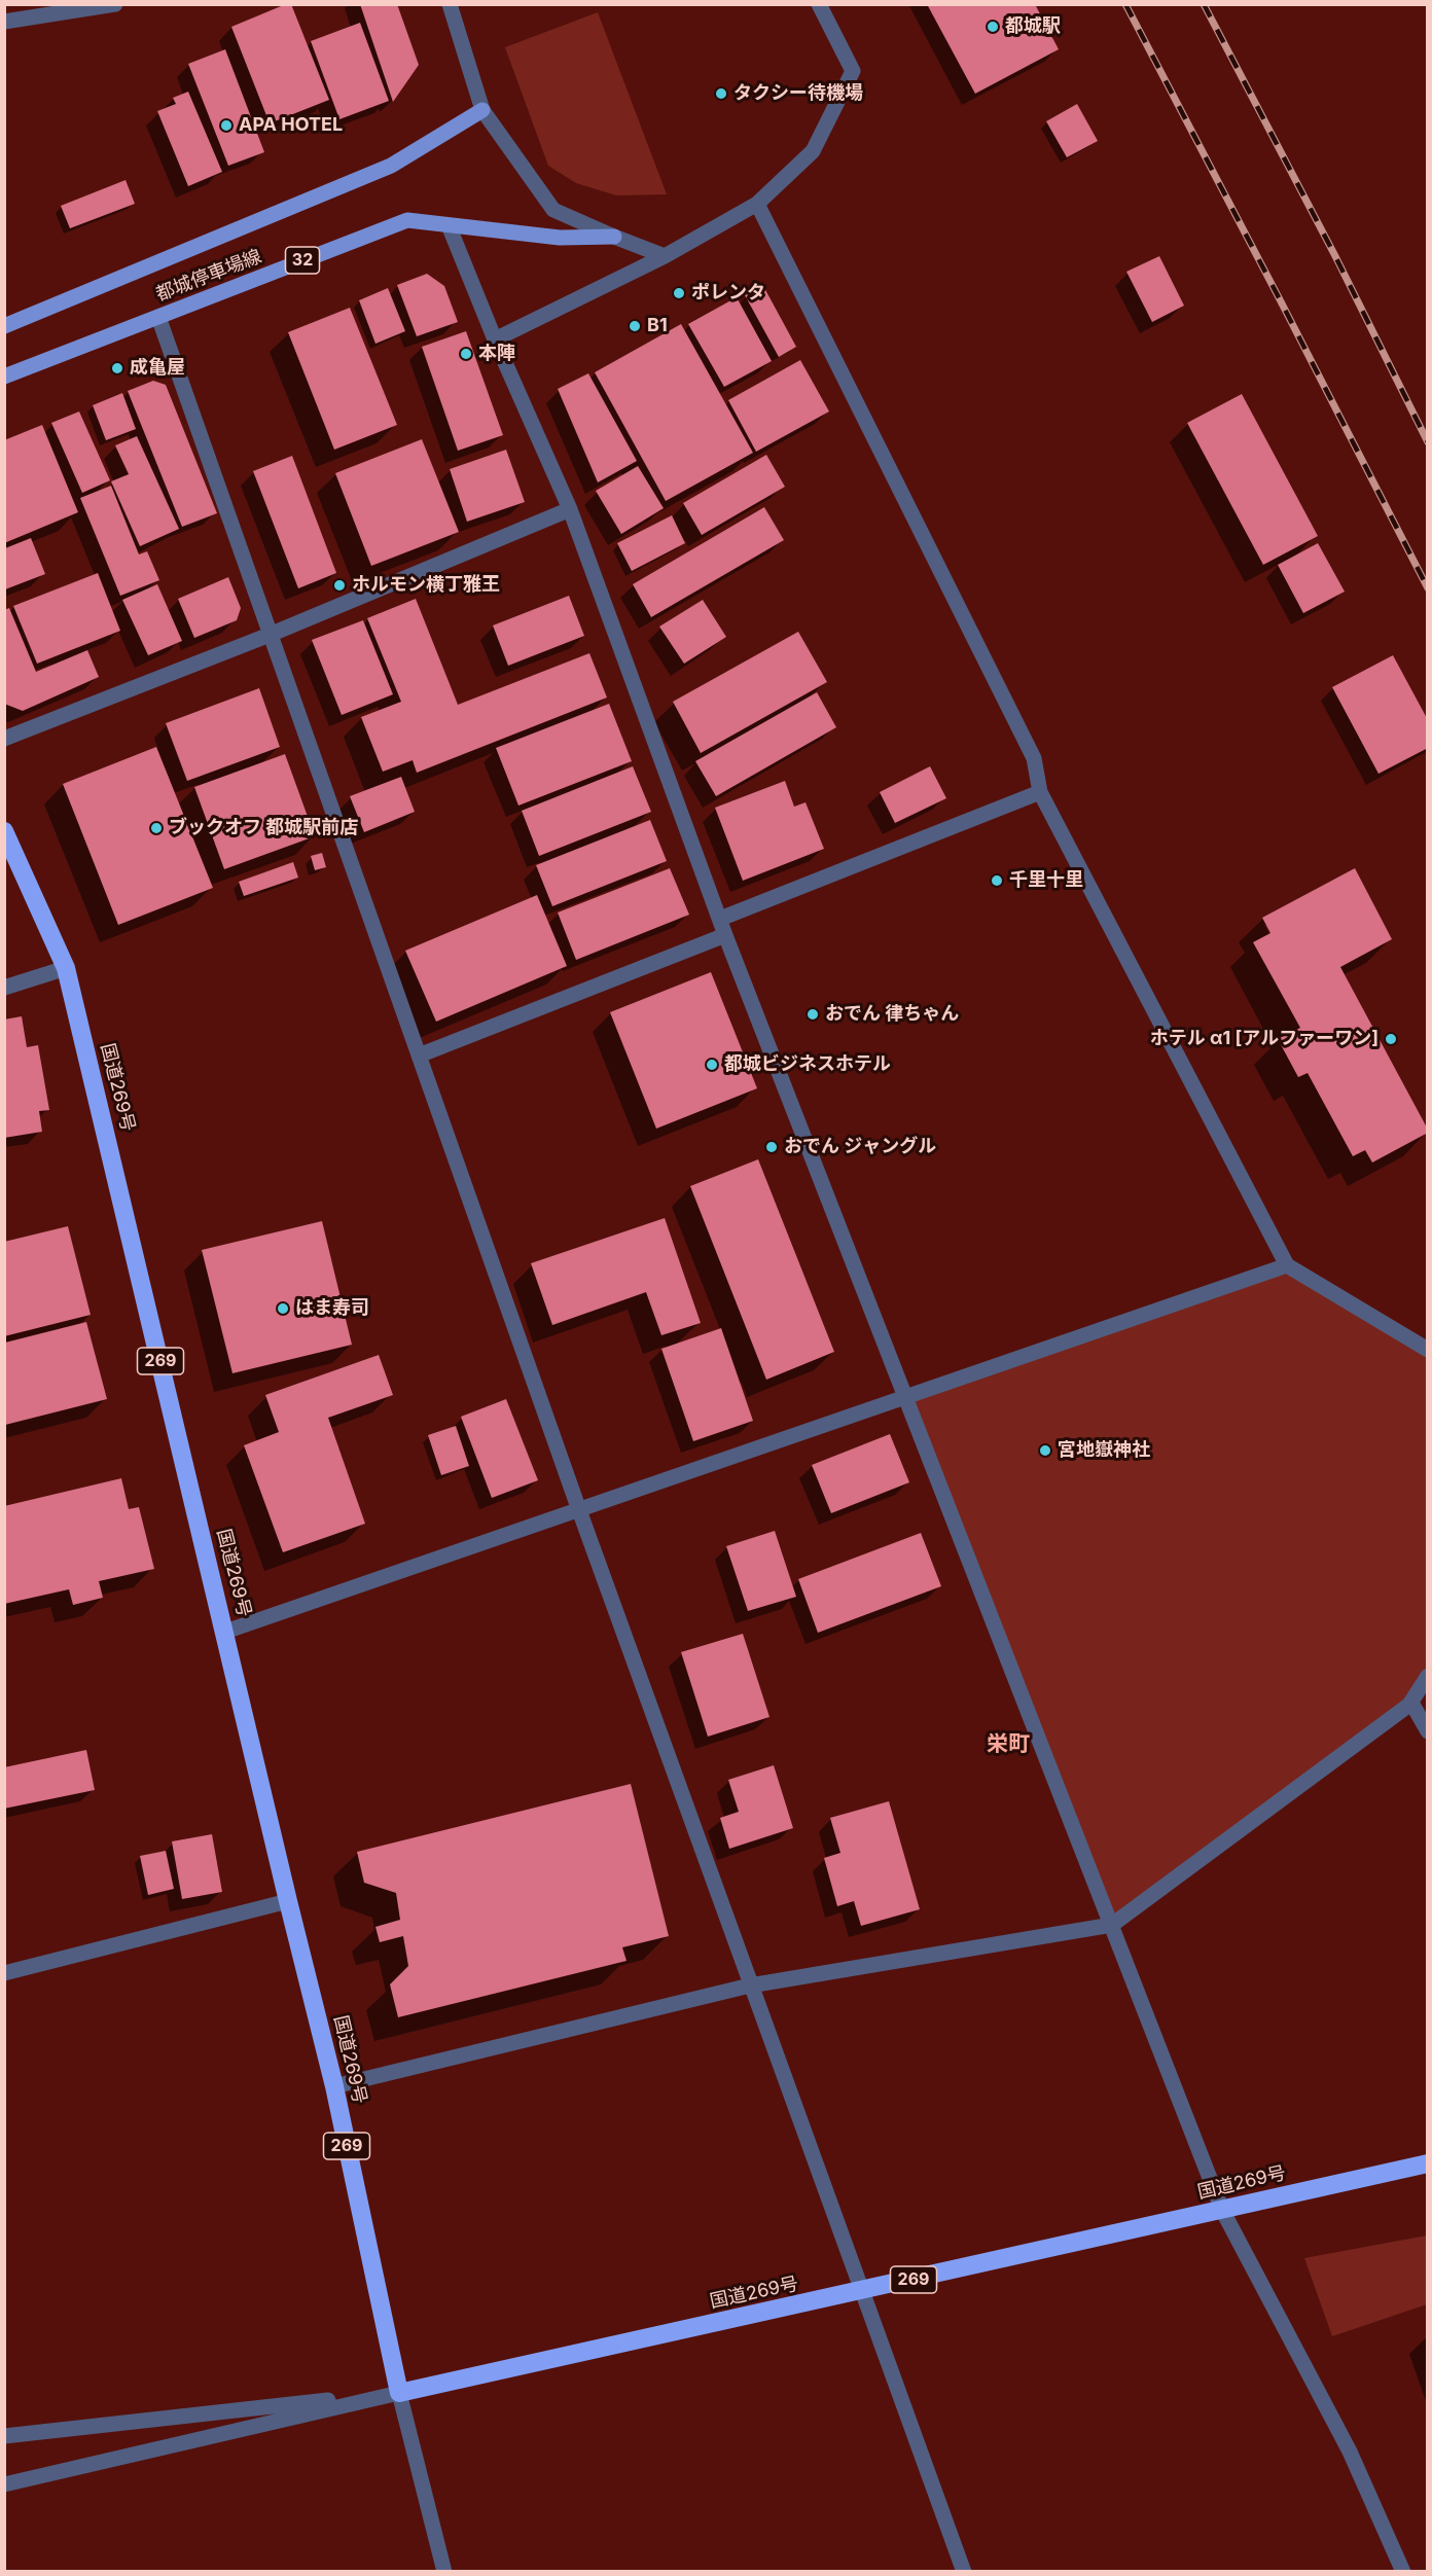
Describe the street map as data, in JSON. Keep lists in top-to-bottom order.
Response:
{
  "streets": {
    "highway": ["国道269号", "269"],
    "main road": ["32", "都城停車場線"]
  },
  "districts": ["栄町"],
  "places": [
    "都城駅",
    "タクシー待機場",
    "APA HOTEL",
    "ポレンタ",
    "B1",
    "本陣",
    "成亀屋",
    "ホルモン横丁雅王",
    "ブックオフ 都城駅前店",
    "千里十里",
    "おでん 律ちゃん",
    "ホテル α1 [アルファーワン]",
    "都城ビジネスホテル",
    "おでん ジャングル",
    "はま寿司",
    "宮地嶽神社"
  ]
}
